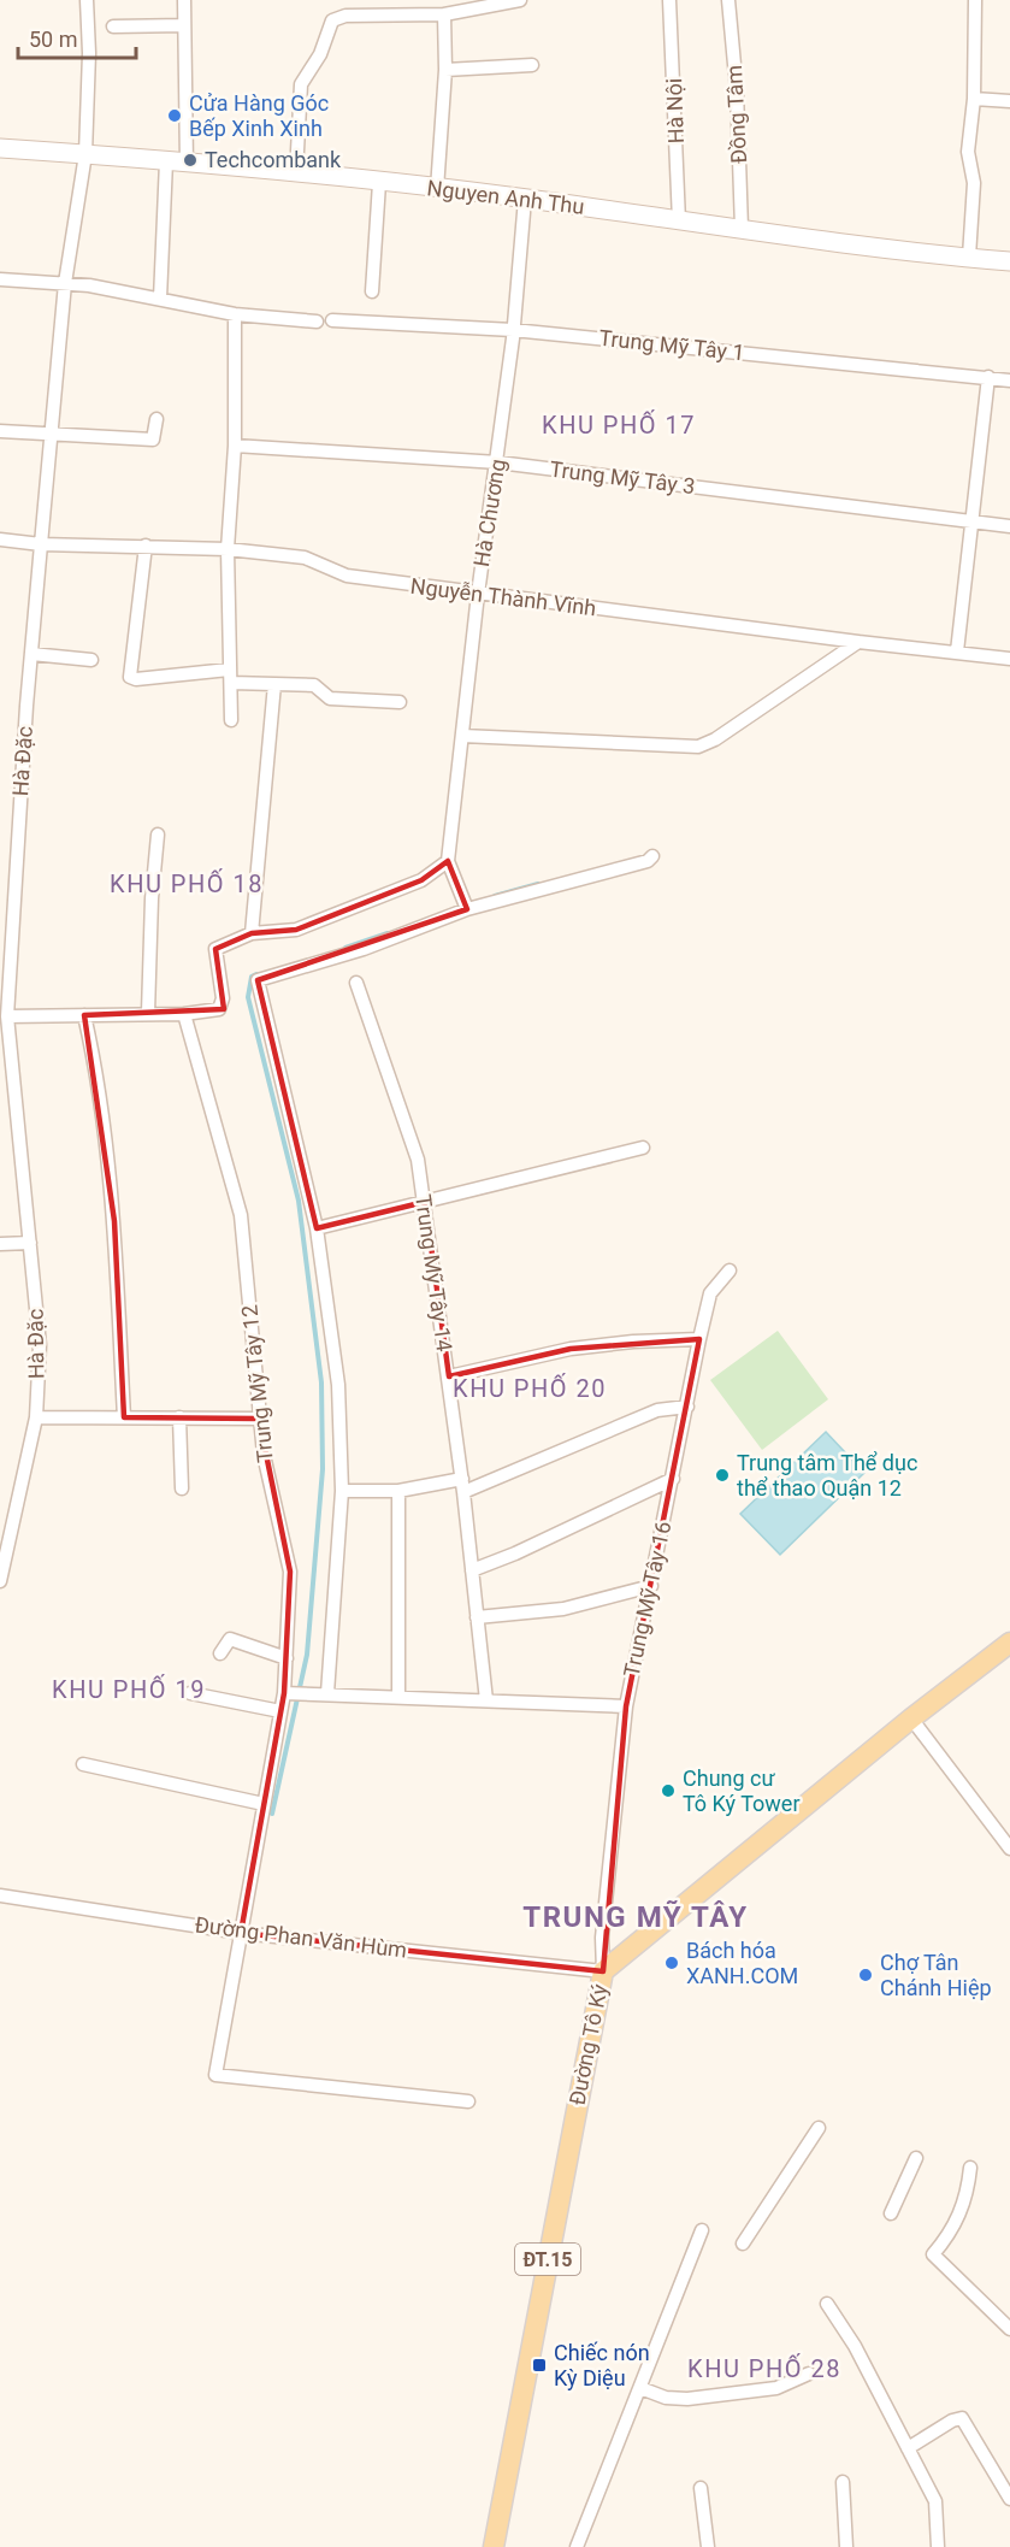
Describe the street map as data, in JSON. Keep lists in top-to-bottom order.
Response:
{
  "streets": {
    "main road": ["Nguyen Anh Thu", "Đường Tô Ký", "ĐT.15"],
    "street": [
      "Hà Nội",
      "Đồng Tâm",
      "Trung Mỹ Tây 1",
      "Trung Mỹ Tây 3",
      "Hà Chương",
      "Nguyễn Thành Vĩnh",
      "Hà Đặc",
      "Trung Mỹ Tây 14",
      "Trung Mỹ Tây 12",
      "Trung Mỹ Tây 16",
      "Đường Phan Văn Hùm"
    ]
  },
  "crossings": [
    ["Hà Nội", "Nguyen Anh Thu"],
    ["Đồng Tâm", "Nguyen Anh Thu"],
    ["Nguyen Anh Thu", "Hà Chương"],
    ["Nguyen Anh Thu", "Hà Đặc"],
    ["Trung Mỹ Tây 1", "Hà Chương"],
    ["Trung Mỹ Tây 3", "Hà Chương"],
    ["Hà Chương", "Nguyễn Thành Vĩnh"],
    ["Nguyễn Thành Vĩnh", "Hà Đặc"],
    ["Trung Mỹ Tây 12", "Đường Phan Văn Hùm"],
    ["Trung Mỹ Tây 16", "Đường Phan Văn Hùm"],
    ["Trung Mỹ Tây 16", "Đường Tô Ký"],
    ["Đường Phan Văn Hùm", "Đường Tô Ký"]
  ],
  "districts": [
    "KHU PHỐ 17",
    "KHU PHỐ 18",
    "KHU PHỐ 20",
    "KHU PHỐ 19",
    "TRUNG MỸ TÂY",
    "KHU PHỐ 28"
  ],
  "places": {
    "other": [
      "Cửa Hàng Góc Bếp Xinh Xinh",
      "Techcombank",
      "Trung tâm Thể dục thể thao Quận 12",
      "Chung cư Tô Ký Tower",
      "Bách hóa XANH.COM",
      "Chợ Tân Chánh Hiệp"
    ],
    "transit": ["Chiếc nón Kỳ Diệu"]
  },
  "scale_bar": "50 m"
}
